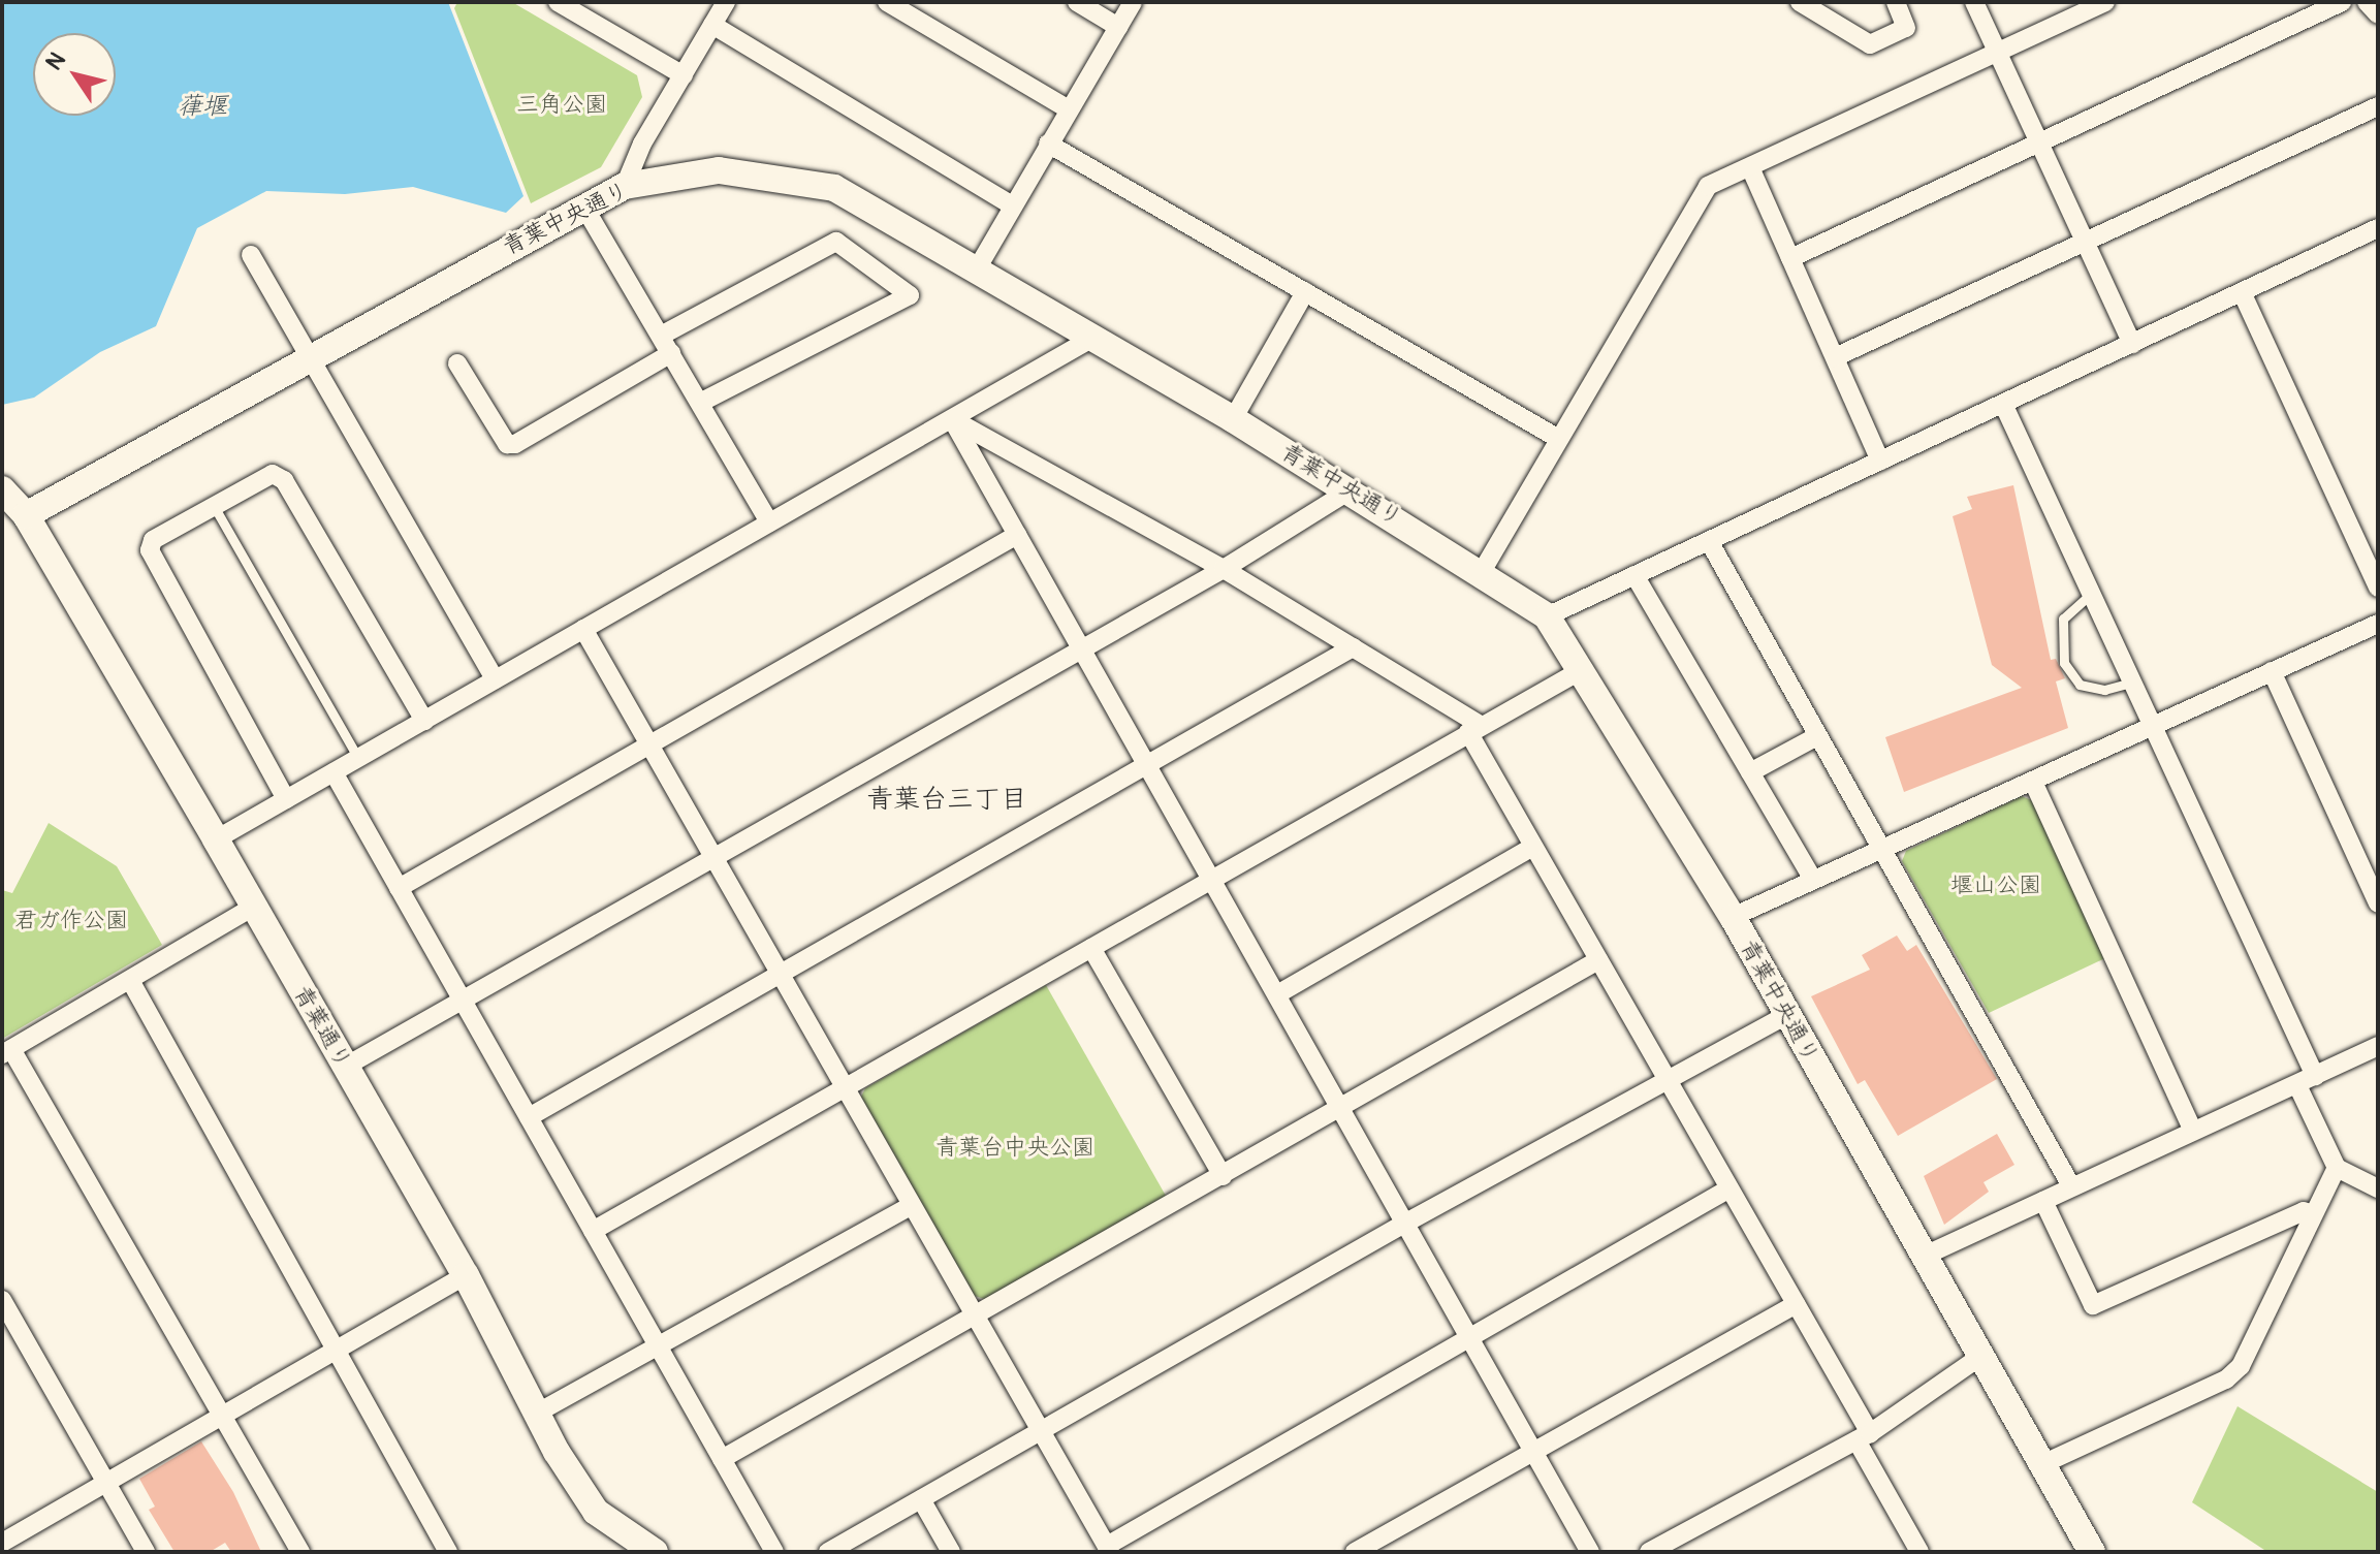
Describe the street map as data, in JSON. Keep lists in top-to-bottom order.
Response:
{
  "streets": {
    "street": ["青葉中央通り", "青葉通り"]
  },
  "crossings": [
    ["青葉中央通り", "青葉通り"]
  ],
  "districts": ["青葉台三丁目"],
  "water": ["葎堰"],
  "parks": [
    "三角公園",
    "堰山公園",
    "君ガ作公園",
    "青葉台中央公園"
  ],
  "north": "top left"
}
